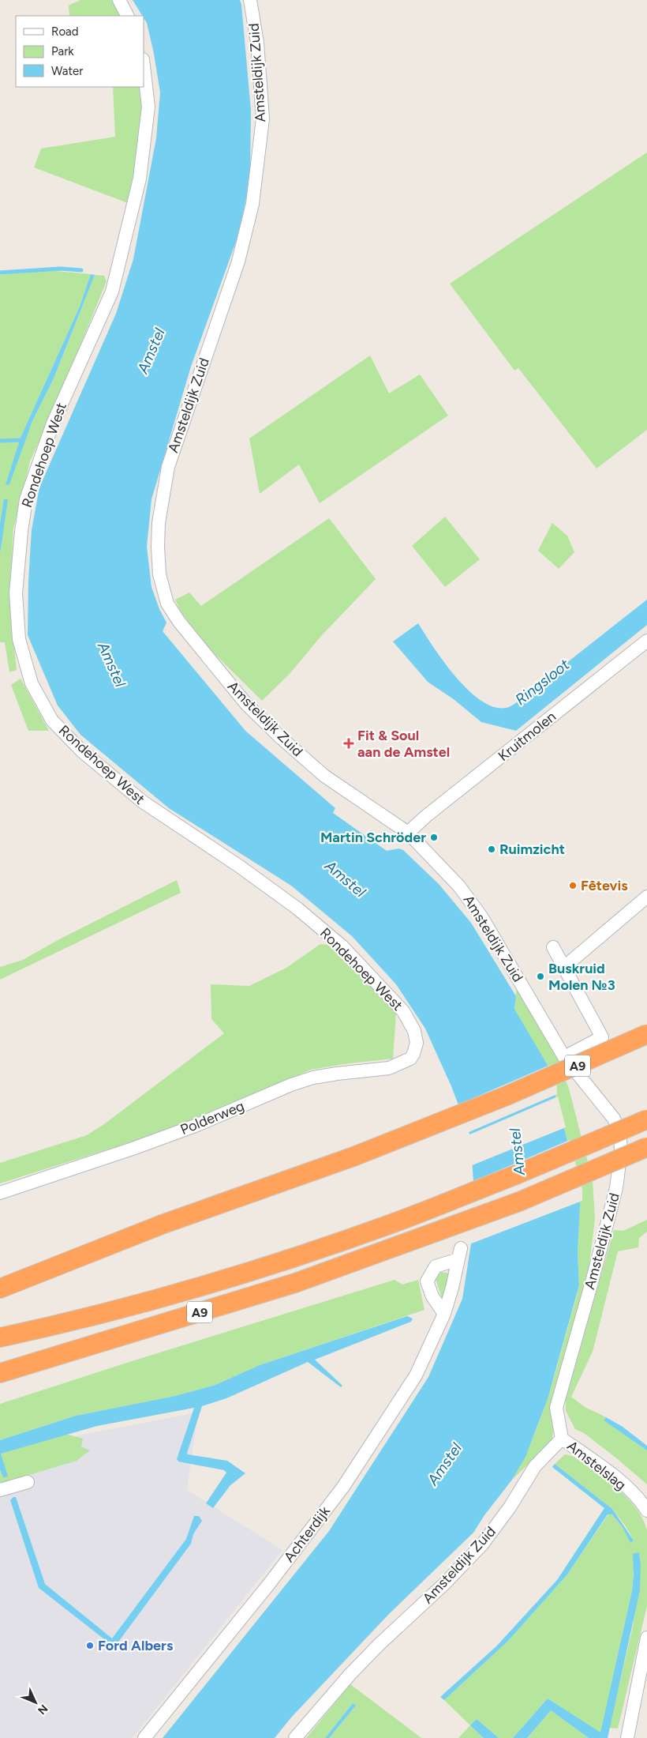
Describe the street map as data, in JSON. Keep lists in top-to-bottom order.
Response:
{
  "streets": {
    "highway": ["A9"],
    "street": [
      "Amsteldijk Zuid",
      "Rondehoep West",
      "Kruitmolen",
      "Polderweg",
      "Amstelslag",
      "Achterdijk"
    ]
  },
  "crossings": [
    ["Amsteldijk Zuid", "Kruitmolen"],
    ["Amsteldijk Zuid", "Amstelslag"],
    ["Rondehoep West", "Polderweg"]
  ],
  "water": ["Amstel", "Ringsloot"],
  "places": {
    "health": ["Fit & Soul aan de Amstel"],
    "other": [
      "Martin Schröder",
      "Ruimzicht",
      "Fêtevis",
      "Buskruid Molen №3",
      "Ford Albers"
    ]
  },
  "legend": ["Road", "Park", "Water"],
  "north": "bottom right"
}
